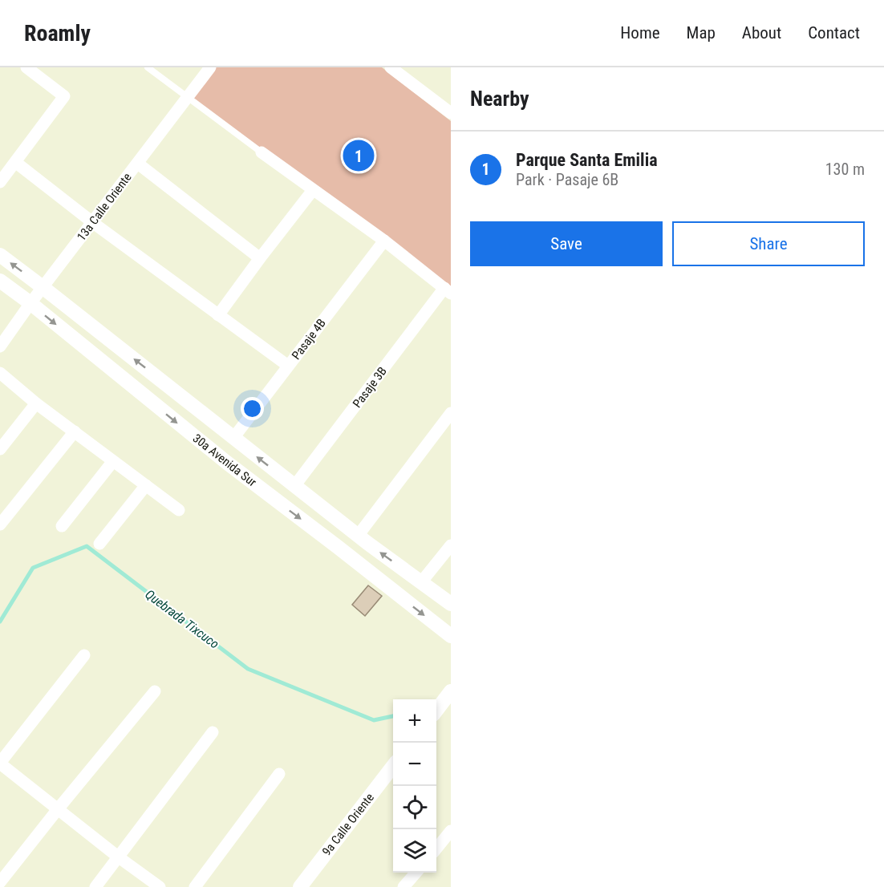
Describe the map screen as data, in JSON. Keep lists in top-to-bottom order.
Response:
{
  "streets": {
    "street": [
      "13a Calle Oriente",
      "Pasaje 4B",
      "Pasaje 3B",
      "30a Avenida Sur",
      "9a Calle Oriente"
    ]
  },
  "crossings": [
    ["13a Calle Oriente", "30a Avenida Sur"],
    ["Pasaje 4B", "30a Avenida Sur"],
    ["Pasaje 3B", "30a Avenida Sur"]
  ],
  "water": ["Quebrada Tixcuco"],
  "page": {
    "header": "Roamly",
    "nav": [
      "Home",
      "Map",
      "About",
      "Contact"
    ],
    "heading": "Nearby",
    "list": [
      {
        "mark": "1",
        "name": "Parque Santa Emilia",
        "note": "Park · Pasaje 6B",
        "value": "130 m"
      }
    ],
    "pins": "1",
    "buttons": ["Save", "Share"],
    "map_buttons": ["+", "−"]
  }
}
